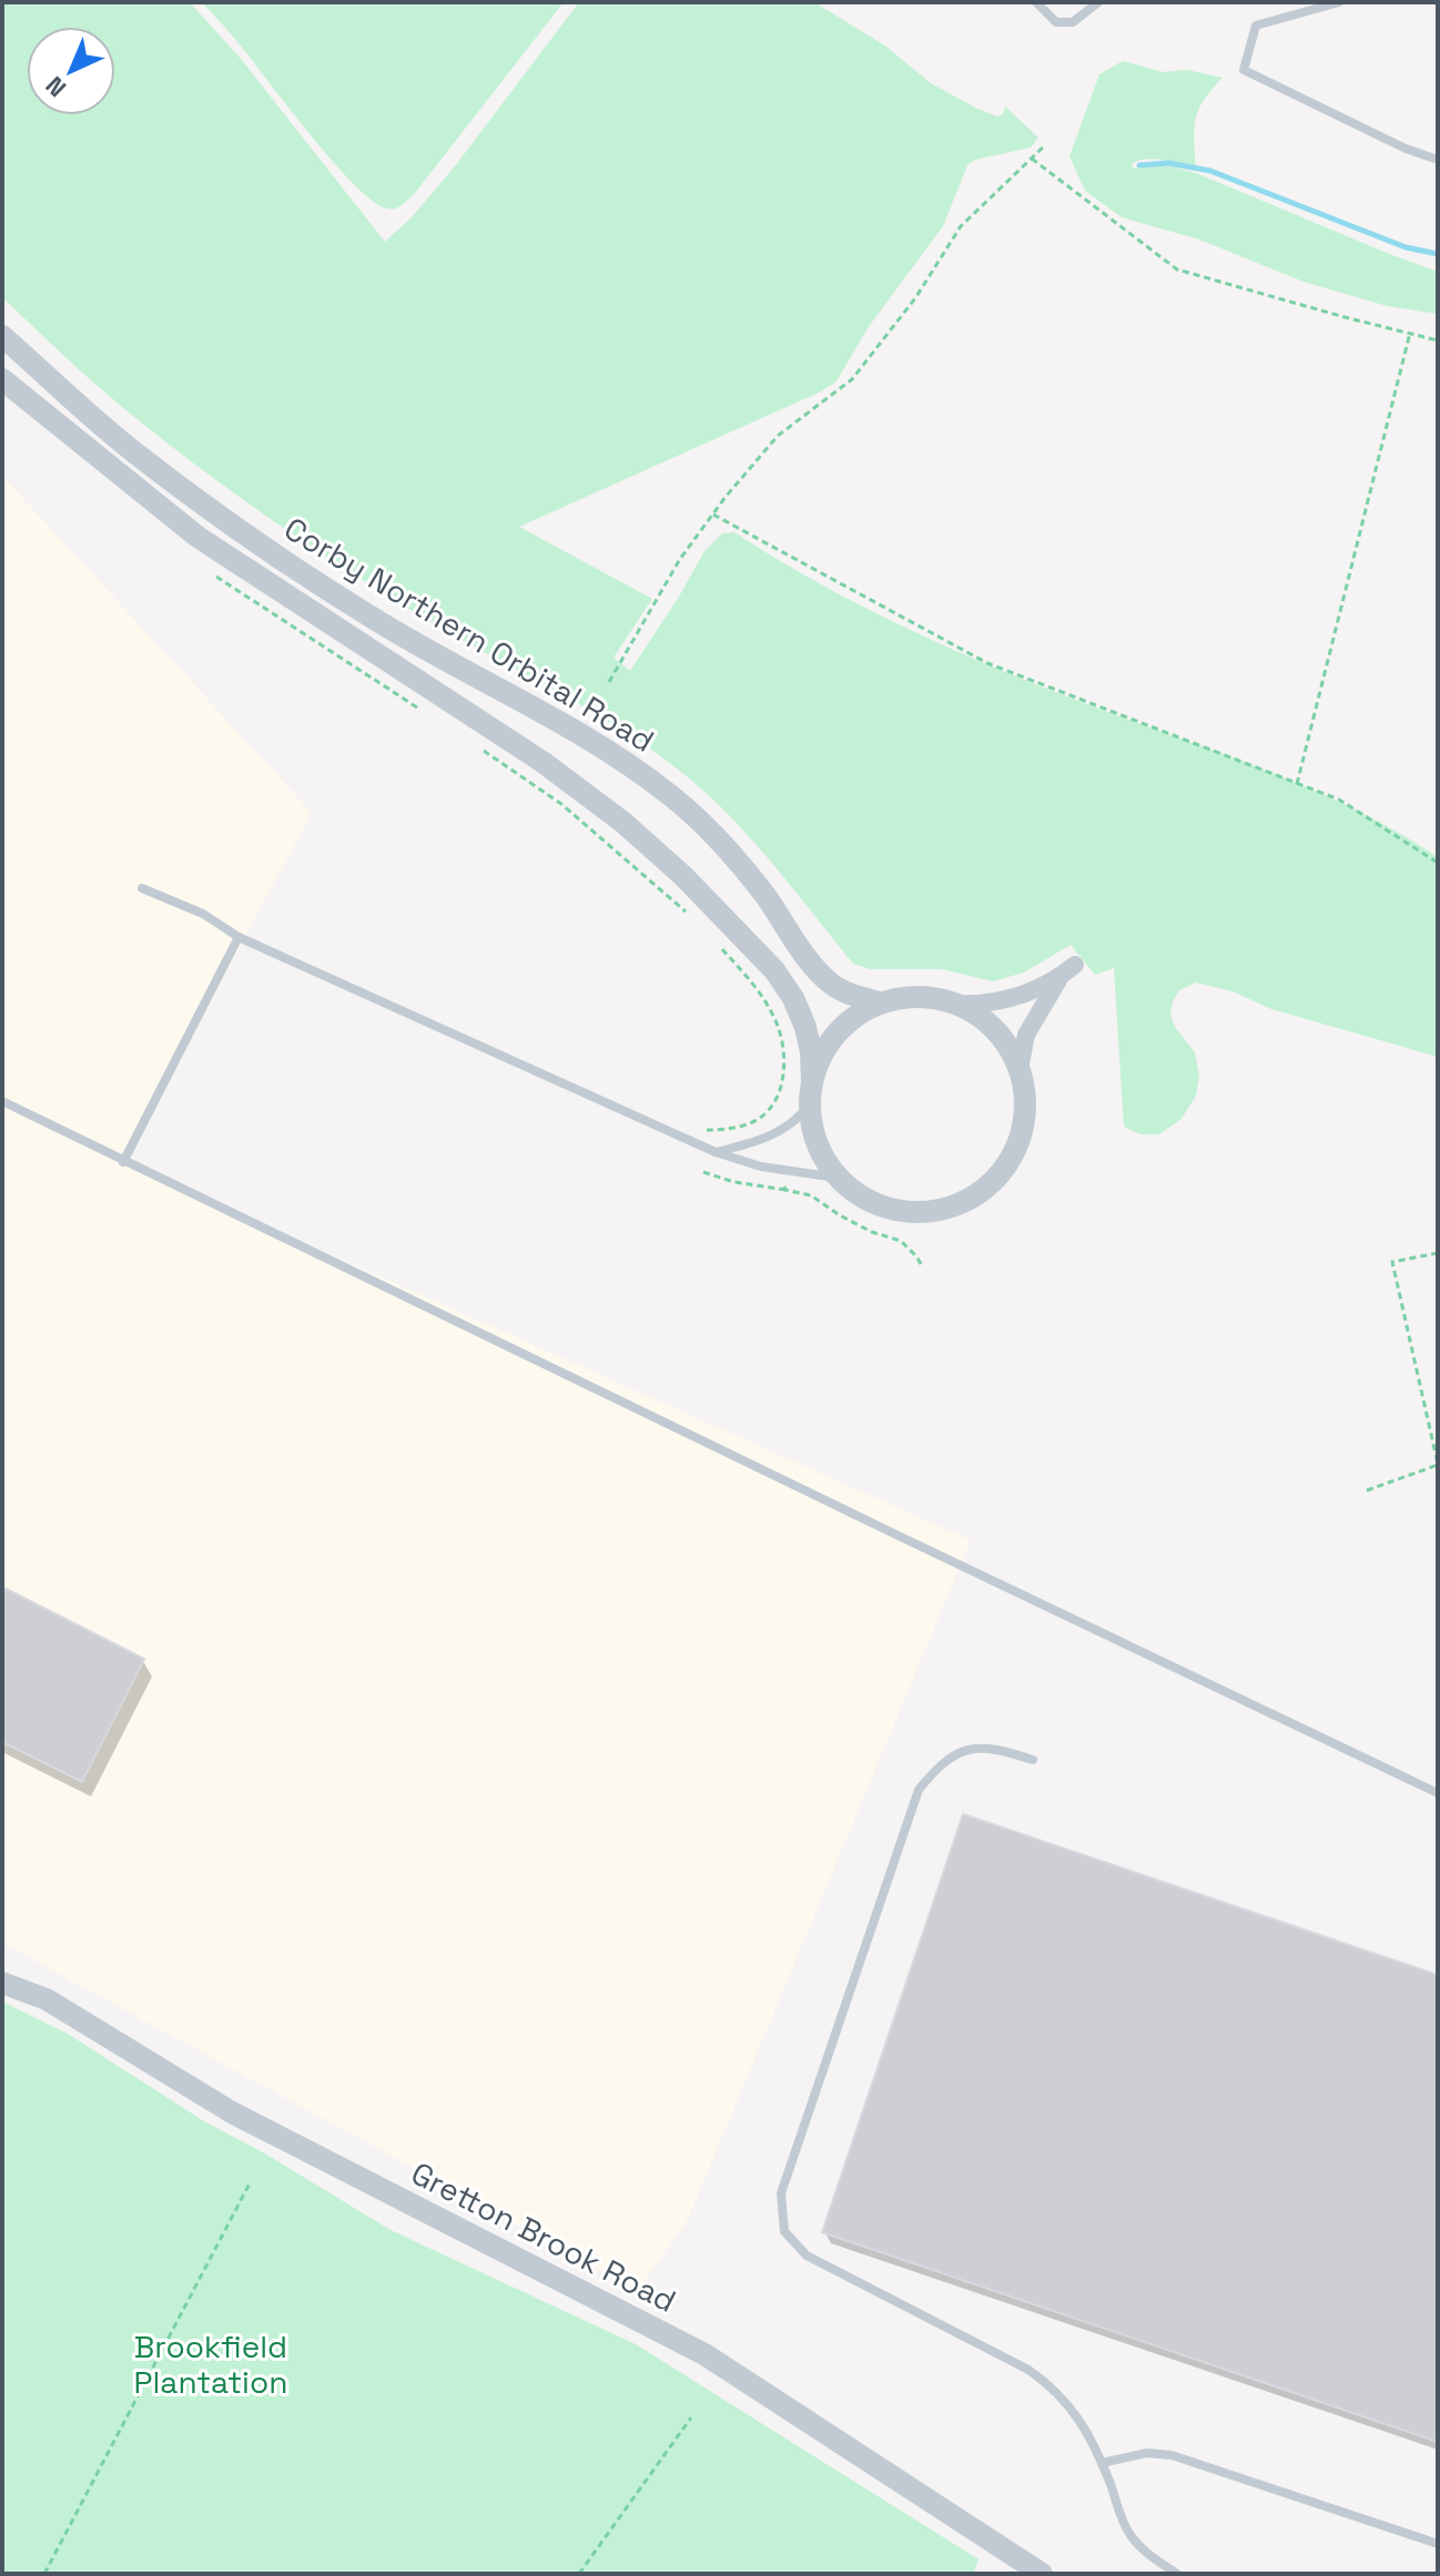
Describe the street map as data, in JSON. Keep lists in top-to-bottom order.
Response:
{
  "streets": {
    "street": ["Corby Northern Orbital Road", "Gretton Brook Road"]
  },
  "parks": ["Brookfield Plantation"],
  "north": "bottom left"
}
